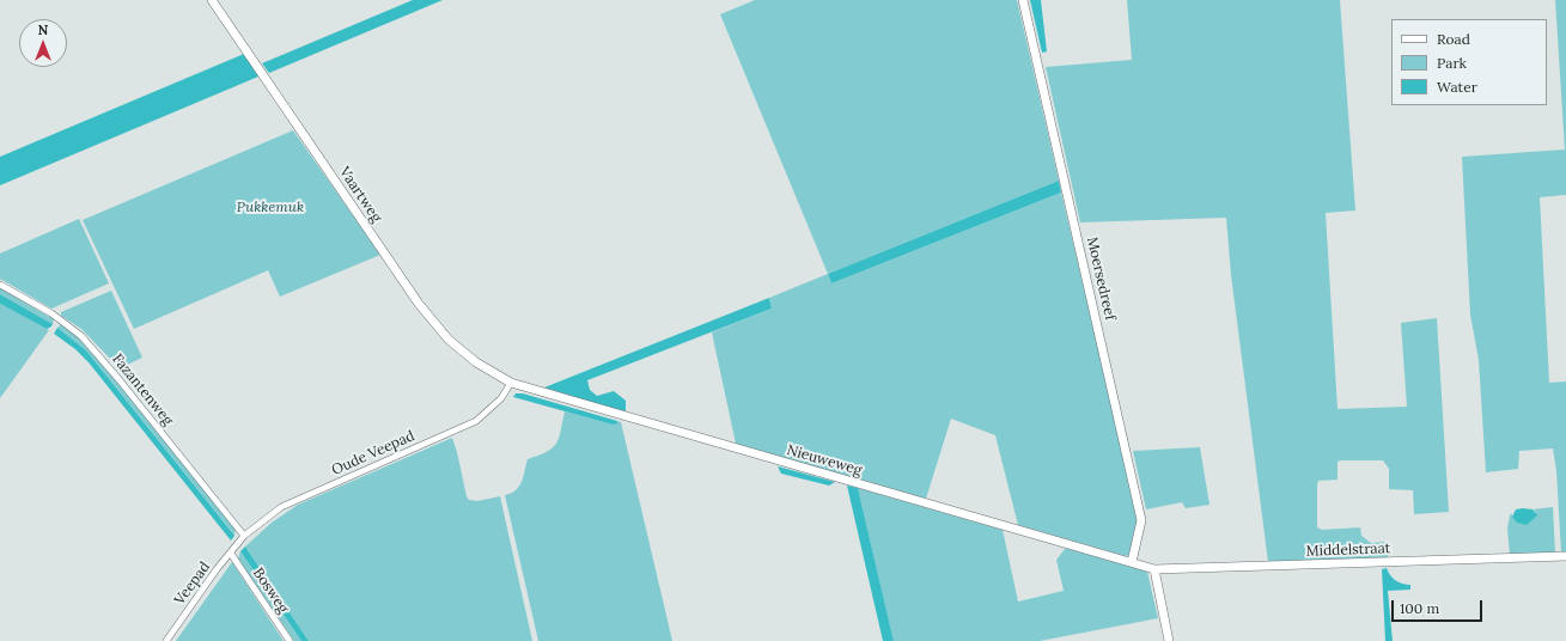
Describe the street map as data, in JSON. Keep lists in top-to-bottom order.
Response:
{
  "streets": {
    "street": [
      "Vaartweg",
      "Moersedreef",
      "Fazantenweg",
      "Oude Veepad",
      "Nieuweweg",
      "Middelstraat",
      "Veepad",
      "Bosweg"
    ]
  },
  "crossings": [
    ["Vaartweg", "Oude Veepad"],
    ["Vaartweg", "Nieuweweg"],
    ["Moersedreef", "Nieuweweg"],
    ["Moersedreef", "Middelstraat"],
    ["Fazantenweg", "Oude Veepad"],
    ["Oude Veepad", "Nieuweweg"],
    ["Oude Veepad", "Veepad"],
    ["Nieuweweg", "Middelstraat"],
    ["Veepad", "Bosweg"]
  ],
  "parks": ["Pukkemuk"],
  "legend": ["Road", "Park", "Water"],
  "scale_bar": "100 m",
  "north": "top"
}
